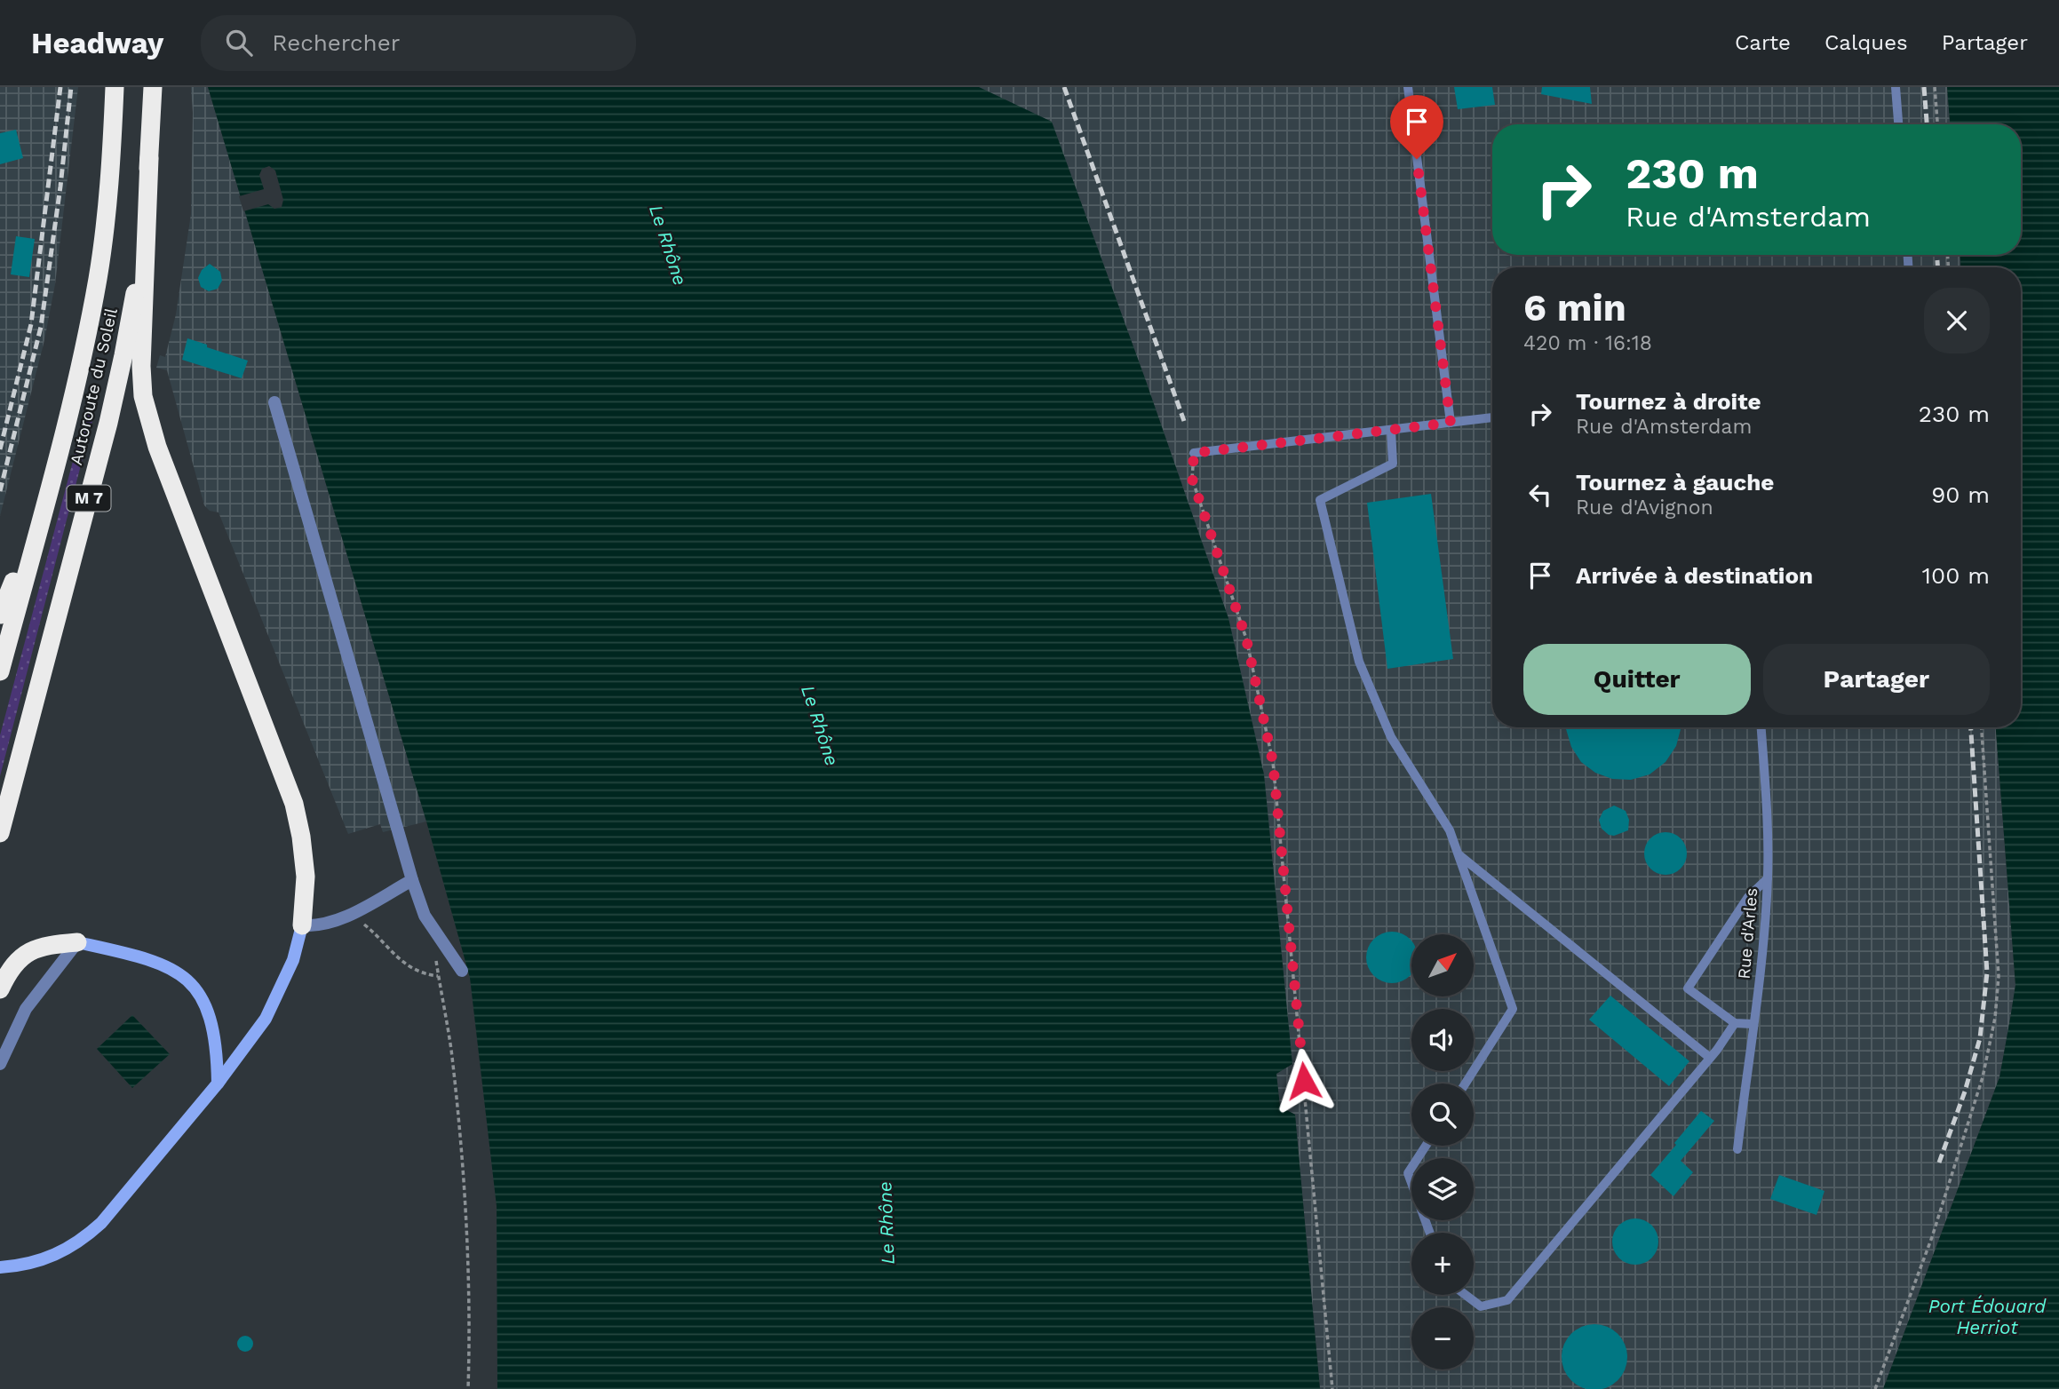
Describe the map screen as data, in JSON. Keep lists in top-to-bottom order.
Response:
{
  "streets": {
    "highway": ["Autoroute du Soleil", "M 7"],
    "lane": ["Rue d'Arles"]
  },
  "water": ["Le Rhône", "Port Édouard Herriot"],
  "north": "top right",
  "page": {
    "header": "Headway",
    "search": "Rechercher",
    "nav": ["Carte", "Calques", "Partager"],
    "turn": ["230 m", "Rue d'Amsterdam"],
    "heading": ["6 min", "420 m · 16:18"],
    "list": [
      {
        "name": "Tournez à droite",
        "note": "Rue d'Amsterdam",
        "value": "230 m"
      },
      {
        "name": "Tournez à gauche",
        "note": "Rue d'Avignon",
        "value": "90 m"
      },
      {
        "name": "Arrivée à destination",
        "value": "100 m"
      }
    ],
    "buttons": ["Quitter", "Partager"],
    "map_buttons": ["+", "−"]
  }
}
